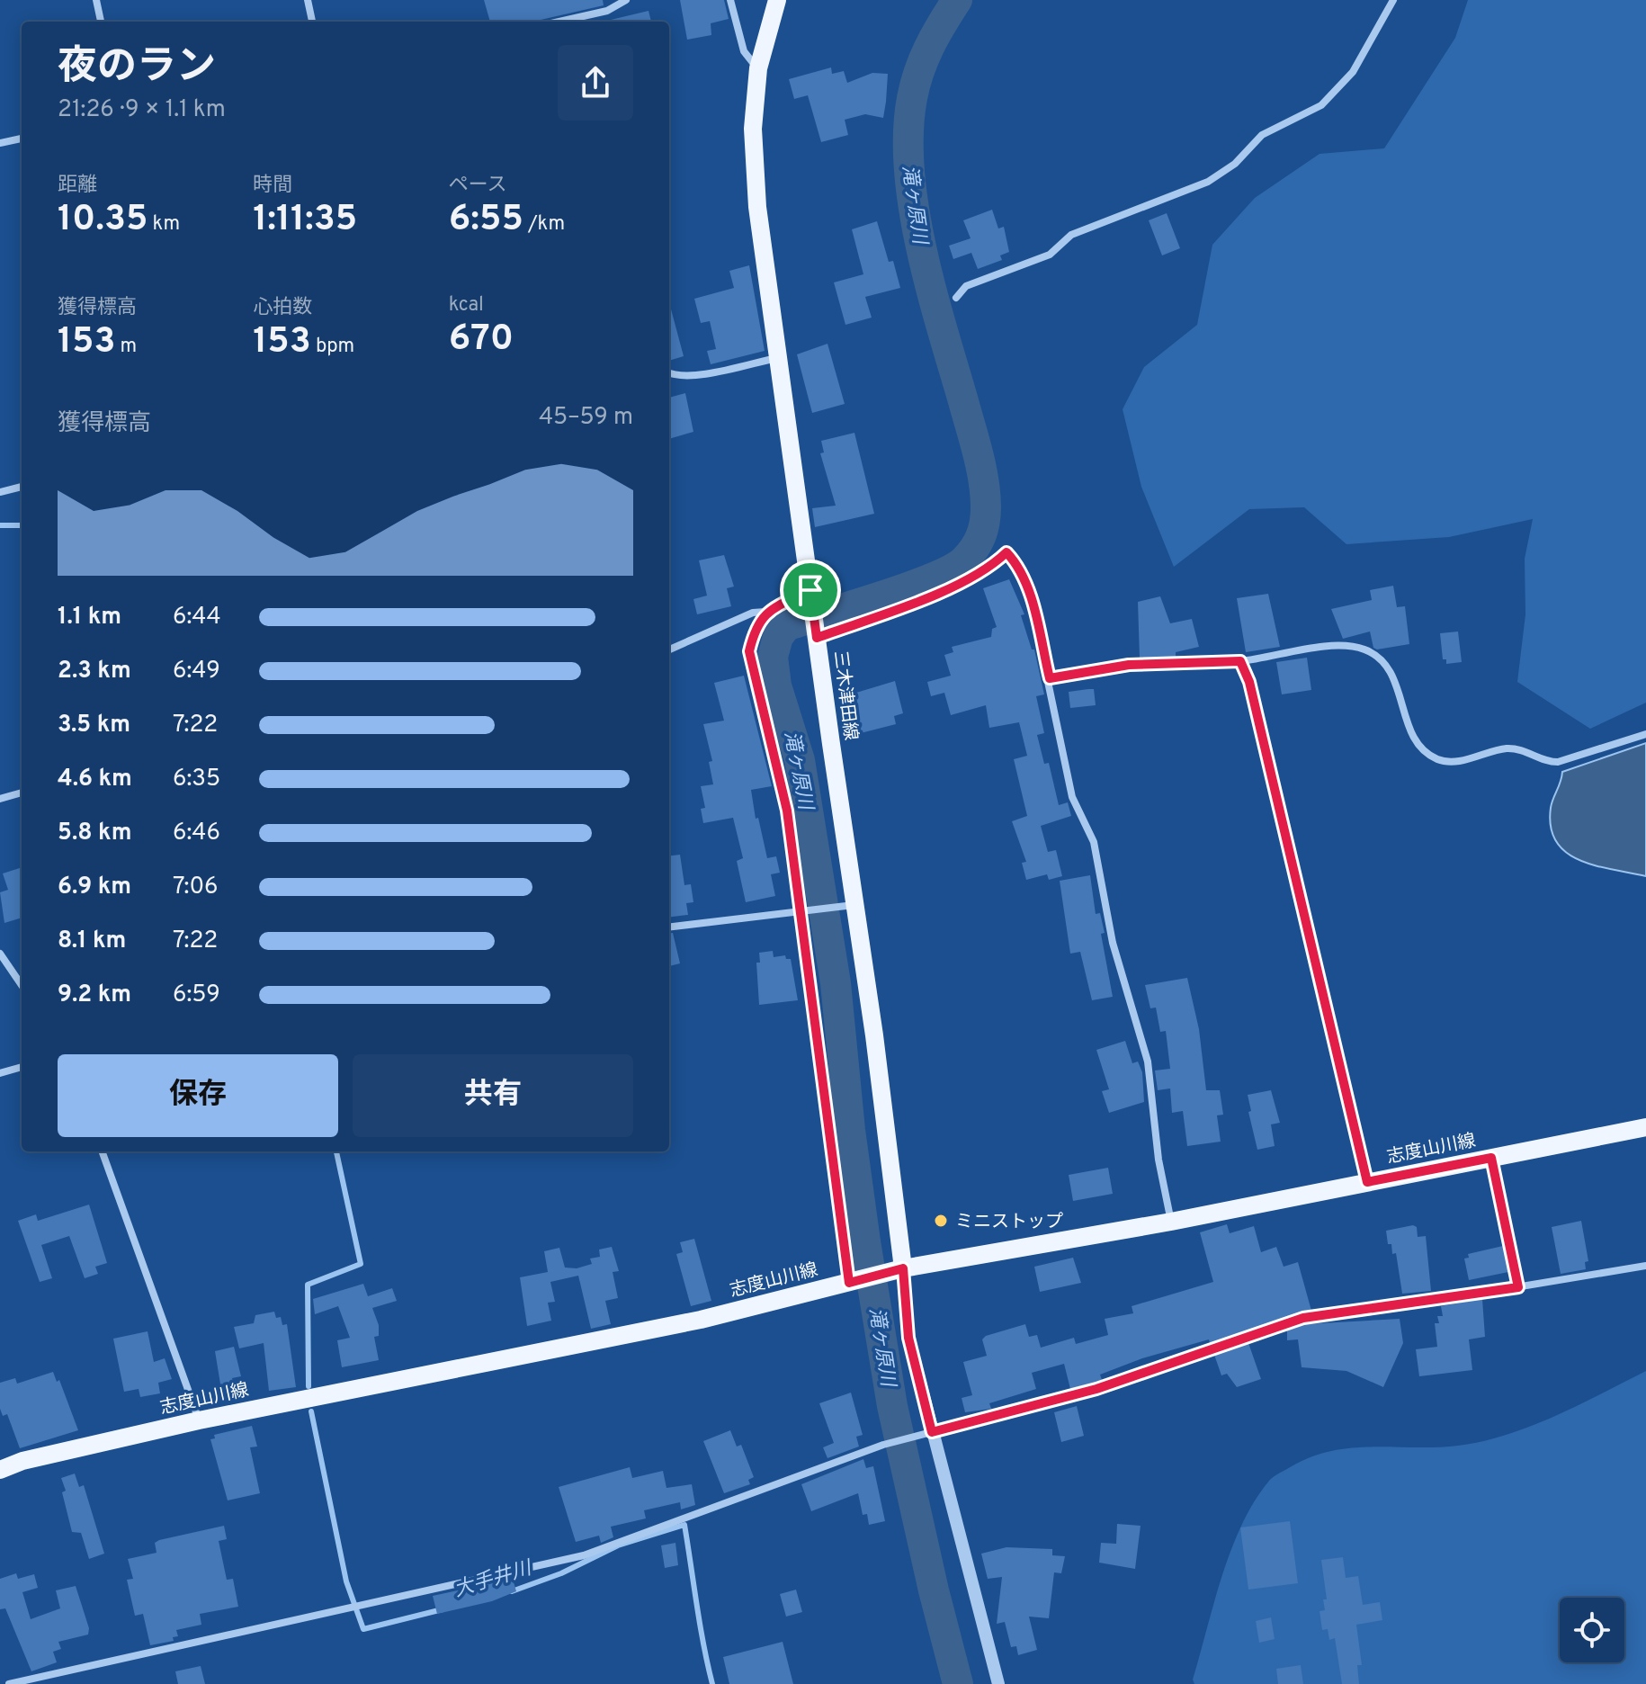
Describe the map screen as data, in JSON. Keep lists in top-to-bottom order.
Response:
{
  "streets": {
    "main road": ["三木津田線", "志度山川線"]
  },
  "crossings": [
    ["三木津田線", "志度山川線"]
  ],
  "water": ["滝ヶ原川", "大手井川"],
  "places": ["ミニストップ"],
  "page": {
    "heading": ["夜のラン", "21:26 · 9 × 1.1 km"],
    "stats": [
      ["距離", "10.35 km"],
      ["時間", "1:11:35"],
      ["ペース", "6:55 /km"],
      ["獲得標高", "153 m"],
      ["心拍数", "153 bpm"],
      ["kcal", "670"]
    ],
    "chart": ["獲得標高", "45–59 m"],
    "list": [
      {
        "name": "1.1 km",
        "note": "6:44"
      },
      {
        "name": "2.3 km",
        "note": "6:49"
      },
      {
        "name": "3.5 km",
        "note": "7:22"
      },
      {
        "name": "4.6 km",
        "note": "6:35"
      },
      {
        "name": "5.8 km",
        "note": "6:46"
      },
      {
        "name": "6.9 km",
        "note": "7:06"
      },
      {
        "name": "8.1 km",
        "note": "7:22"
      },
      {
        "name": "9.2 km",
        "note": "6:59"
      }
    ],
    "buttons": ["保存", "共有"]
  }
}
